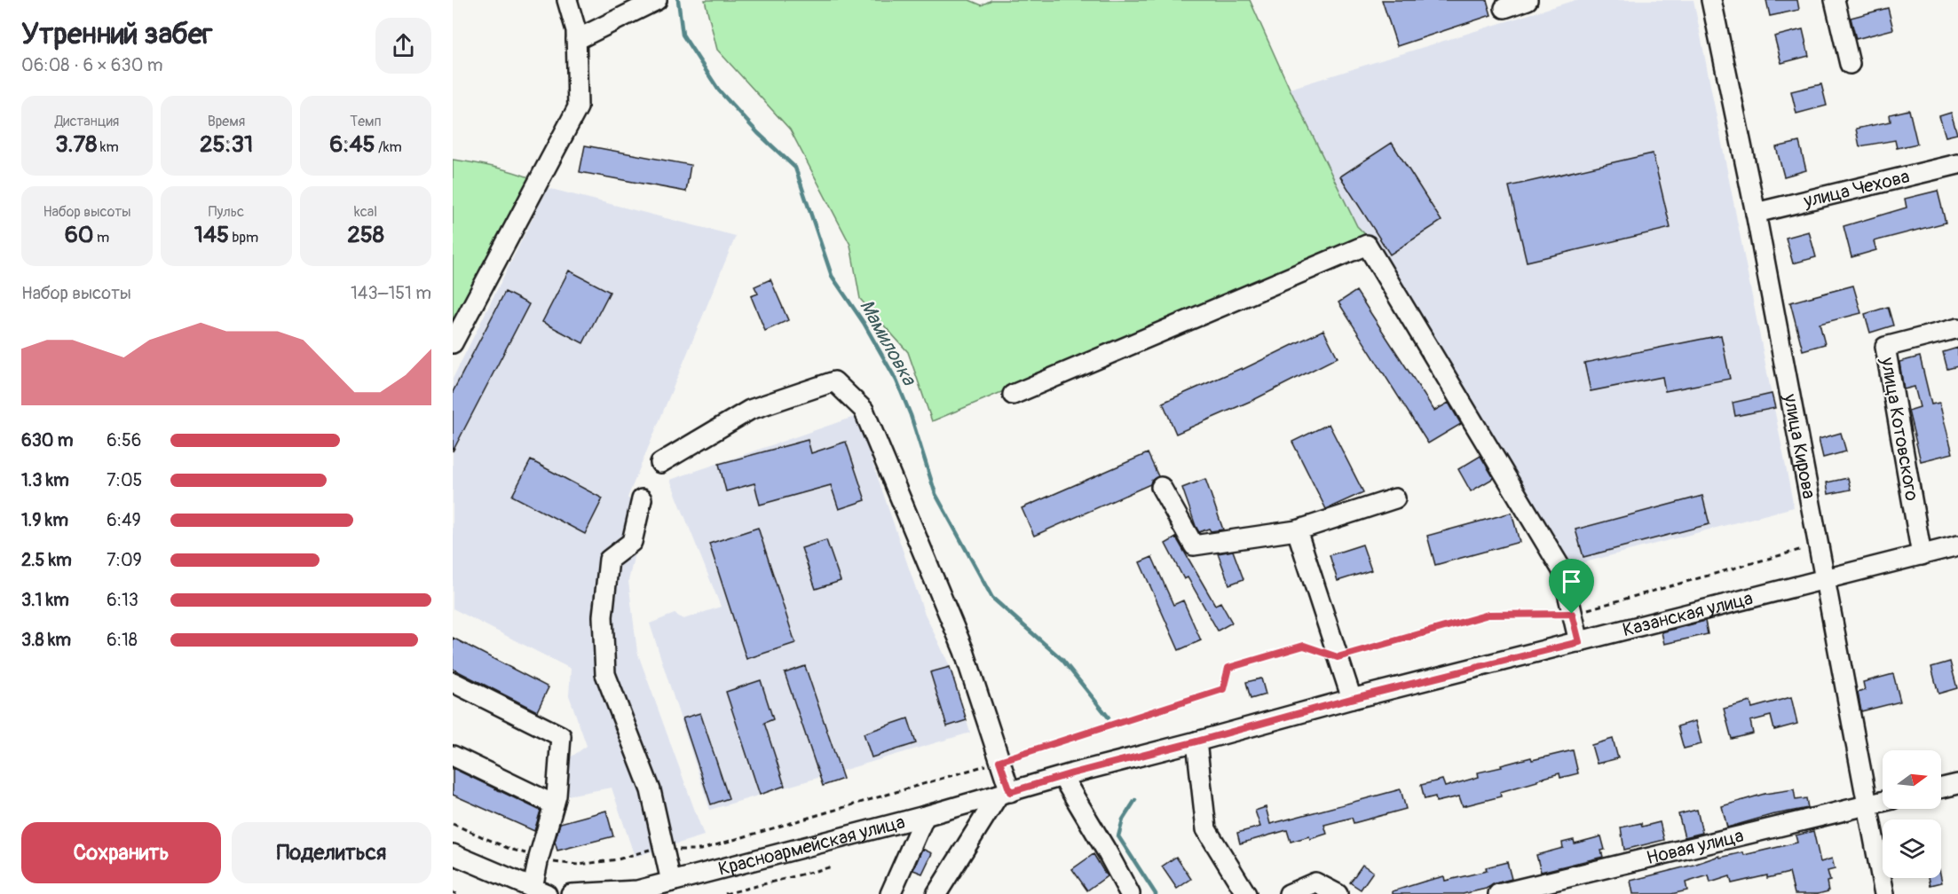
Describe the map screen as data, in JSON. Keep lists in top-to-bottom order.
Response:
{
  "streets": {
    "street": [
      "улица Чехова",
      "улица Котовского",
      "улица Кирова",
      "Казанская улица",
      "Красноармейская улица",
      "Новая улица"
    ]
  },
  "crossings": [
    ["улица Чехова", "улица Кирова"],
    ["улица Котовского", "Казанская улица"],
    ["улица Кирова", "Казанская улица"],
    ["улица Кирова", "Новая улица"],
    ["Казанская улица", "Красноармейская улица"]
  ],
  "water": ["Мамиловка"],
  "north": "right",
  "page": {
    "heading": ["Утренний забег", "06:08 · 6 × 630 m"],
    "stats": [
      ["Дистанция", "3.78 km"],
      ["Время", "25:31"],
      ["Темп", "6:45 /km"],
      ["Набор высоты", "60 m"],
      ["Пульс", "145 bpm"],
      ["kcal", "258"]
    ],
    "chart": ["Набор высоты", "143–151 m"],
    "list": [
      {
        "name": "630 m",
        "note": "6:56"
      },
      {
        "name": "1.3 km",
        "note": "7:05"
      },
      {
        "name": "1.9 km",
        "note": "6:49"
      },
      {
        "name": "2.5 km",
        "note": "7:09"
      },
      {
        "name": "3.1 km",
        "note": "6:13"
      },
      {
        "name": "3.8 km",
        "note": "6:18"
      }
    ],
    "buttons": ["Сохранить", "Поделиться"]
  }
}
